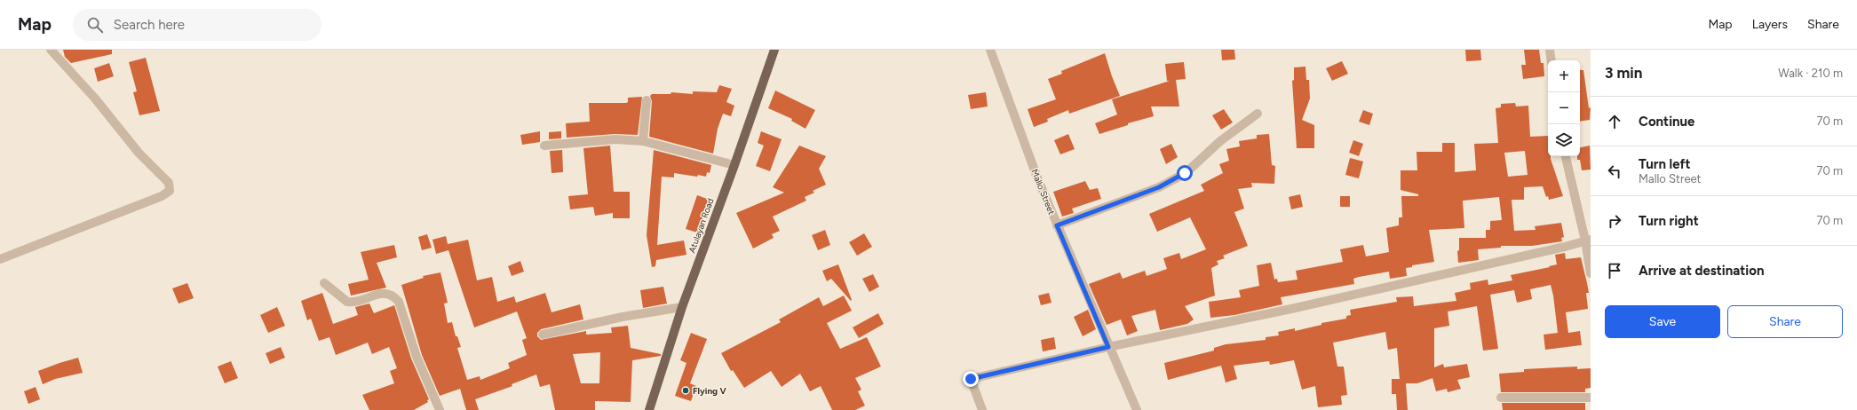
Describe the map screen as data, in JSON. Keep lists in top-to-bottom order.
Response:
{
  "streets": {
    "main road": ["Atulayan Road"],
    "street": ["Mallo Street"]
  },
  "places": ["Flying V"],
  "page": {
    "header": "Map",
    "search": "Search here",
    "nav": ["Map", "Layers", "Share"],
    "heading": ["3 min", "Walk · 210 m"],
    "map_buttons": ["+", "−"],
    "list": [
      ["Continue", "70 m"],
      ["Turn left", "Mallo Street", "70 m"],
      ["Turn right", "70 m"],
      "Arrive at destination"
    ],
    "buttons": ["Save", "Share"]
  }
}
